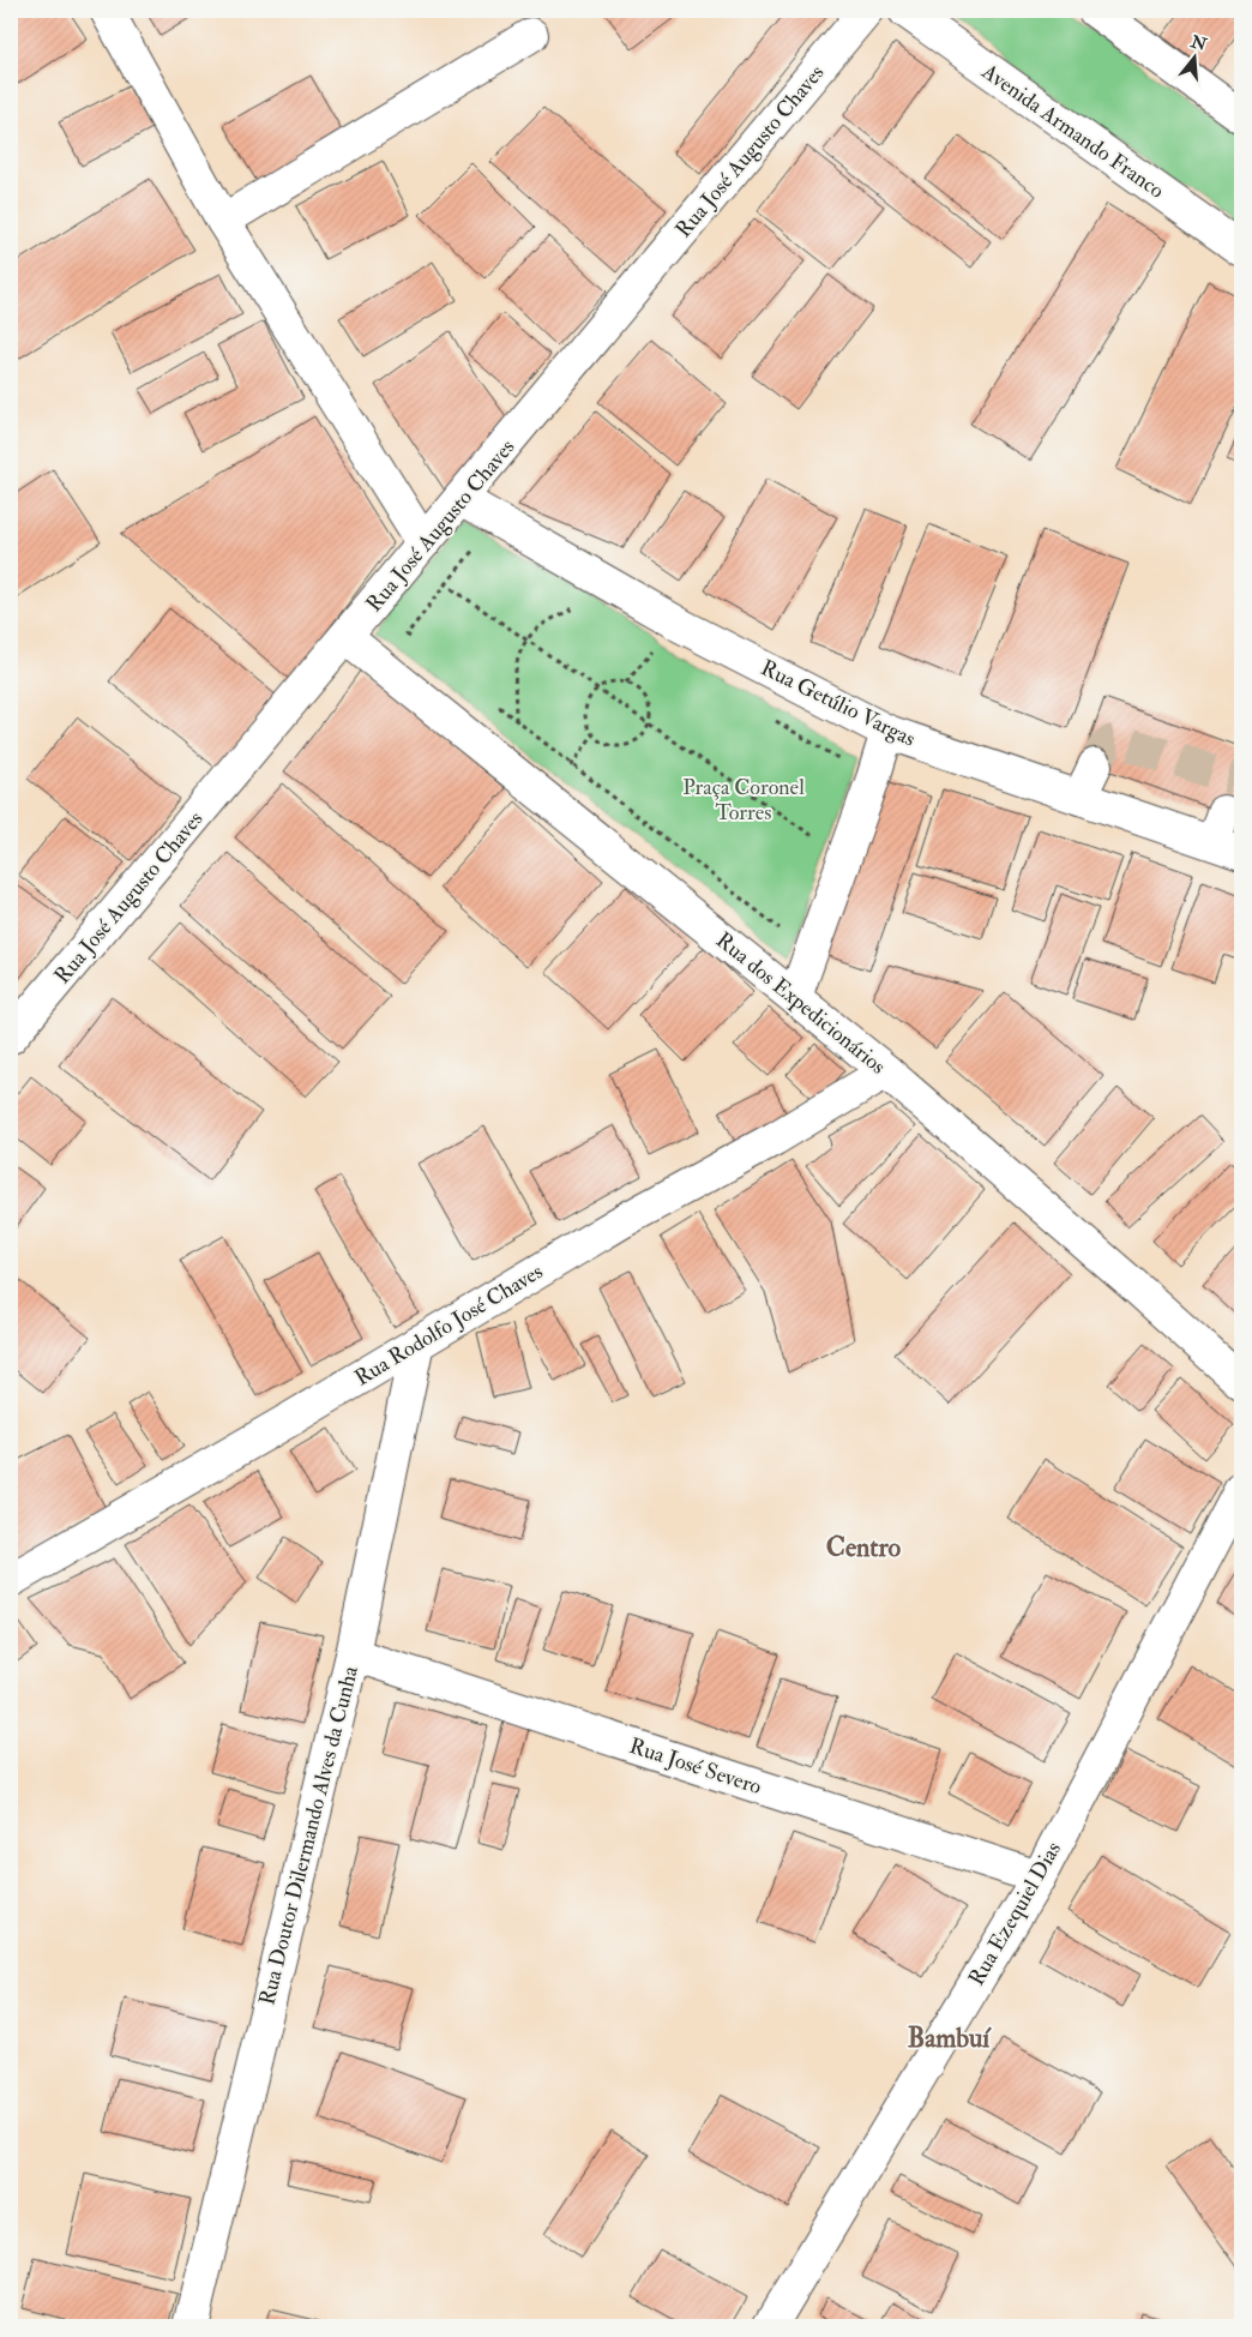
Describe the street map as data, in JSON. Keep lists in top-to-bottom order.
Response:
{
  "streets": {
    "street": [
      "Avenida Armando Franco",
      "Rua José Augusto Chaves",
      "Rua Getúlio Vargas",
      "Rua dos Expedicionários",
      "Rua Rodolfo José Chaves",
      "Rua José Severo",
      "Rua Doutor Dilermando Alves da Cunha",
      "Rua Ezequiel Dias"
    ]
  },
  "crossings": [
    ["Rua José Augusto Chaves", "Rua Getúlio Vargas"],
    ["Rua José Augusto Chaves", "Rua dos Expedicionários"],
    ["Rua dos Expedicionários", "Rua Rodolfo José Chaves"],
    ["Rua Rodolfo José Chaves", "Rua Doutor Dilermando Alves da Cunha"],
    ["Rua José Severo", "Rua Doutor Dilermando Alves da Cunha"],
    ["Rua José Severo", "Rua Ezequiel Dias"]
  ],
  "districts": ["Centro", "Bambuí"],
  "parks": ["Praça Coronel Torres"],
  "north": "top"
}
